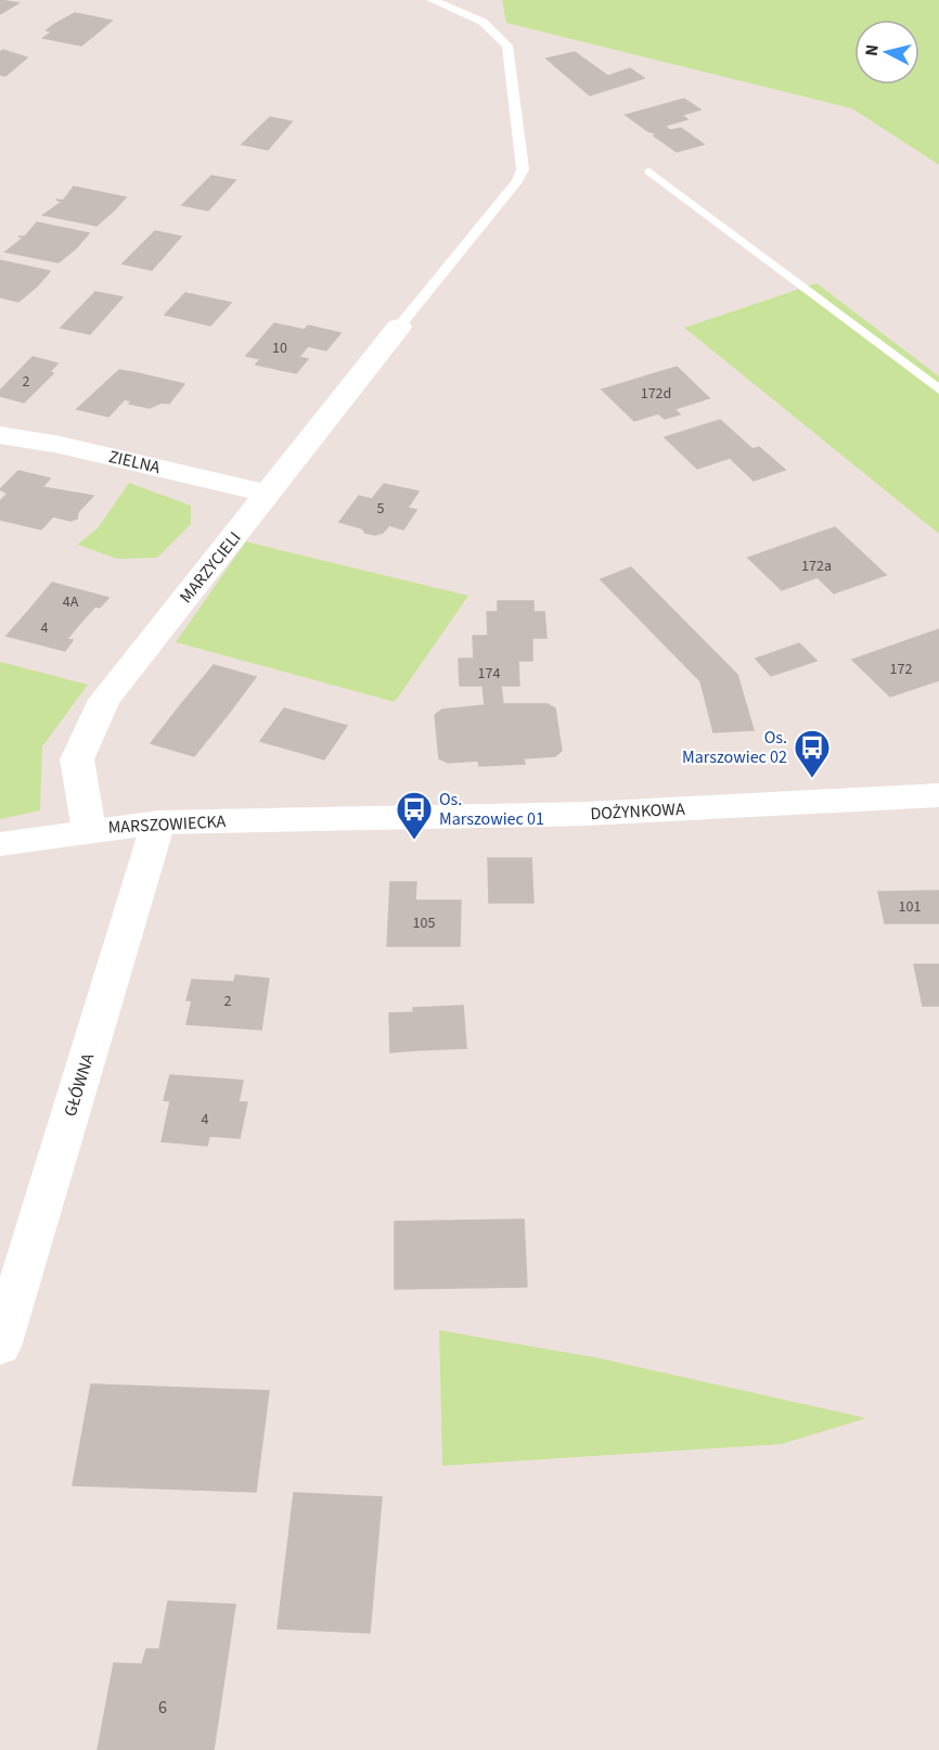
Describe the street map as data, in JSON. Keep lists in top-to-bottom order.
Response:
{
  "streets": {
    "street": [
      "ZIELNA",
      "MARZYCIELI",
      "DOŻYNKOWA",
      "MARSZOWIECKA",
      "GŁÓWNA"
    ]
  },
  "crossings": [
    ["ZIELNA", "MARZYCIELI"],
    ["MARZYCIELI", "MARSZOWIECKA"],
    ["DOŻYNKOWA", "MARSZOWIECKA"],
    ["MARSZOWIECKA", "GŁÓWNA"]
  ],
  "places": {
    "bus stop": ["Os. Marszowiec 02", "Os. Marszowiec 01"]
  },
  "house_numbers": [
    "10",
    "2",
    "172d",
    "5",
    "172a",
    "4A",
    "4",
    "172",
    "174",
    "101",
    "105",
    "2",
    "4",
    "6"
  ],
  "north": "left"
}
